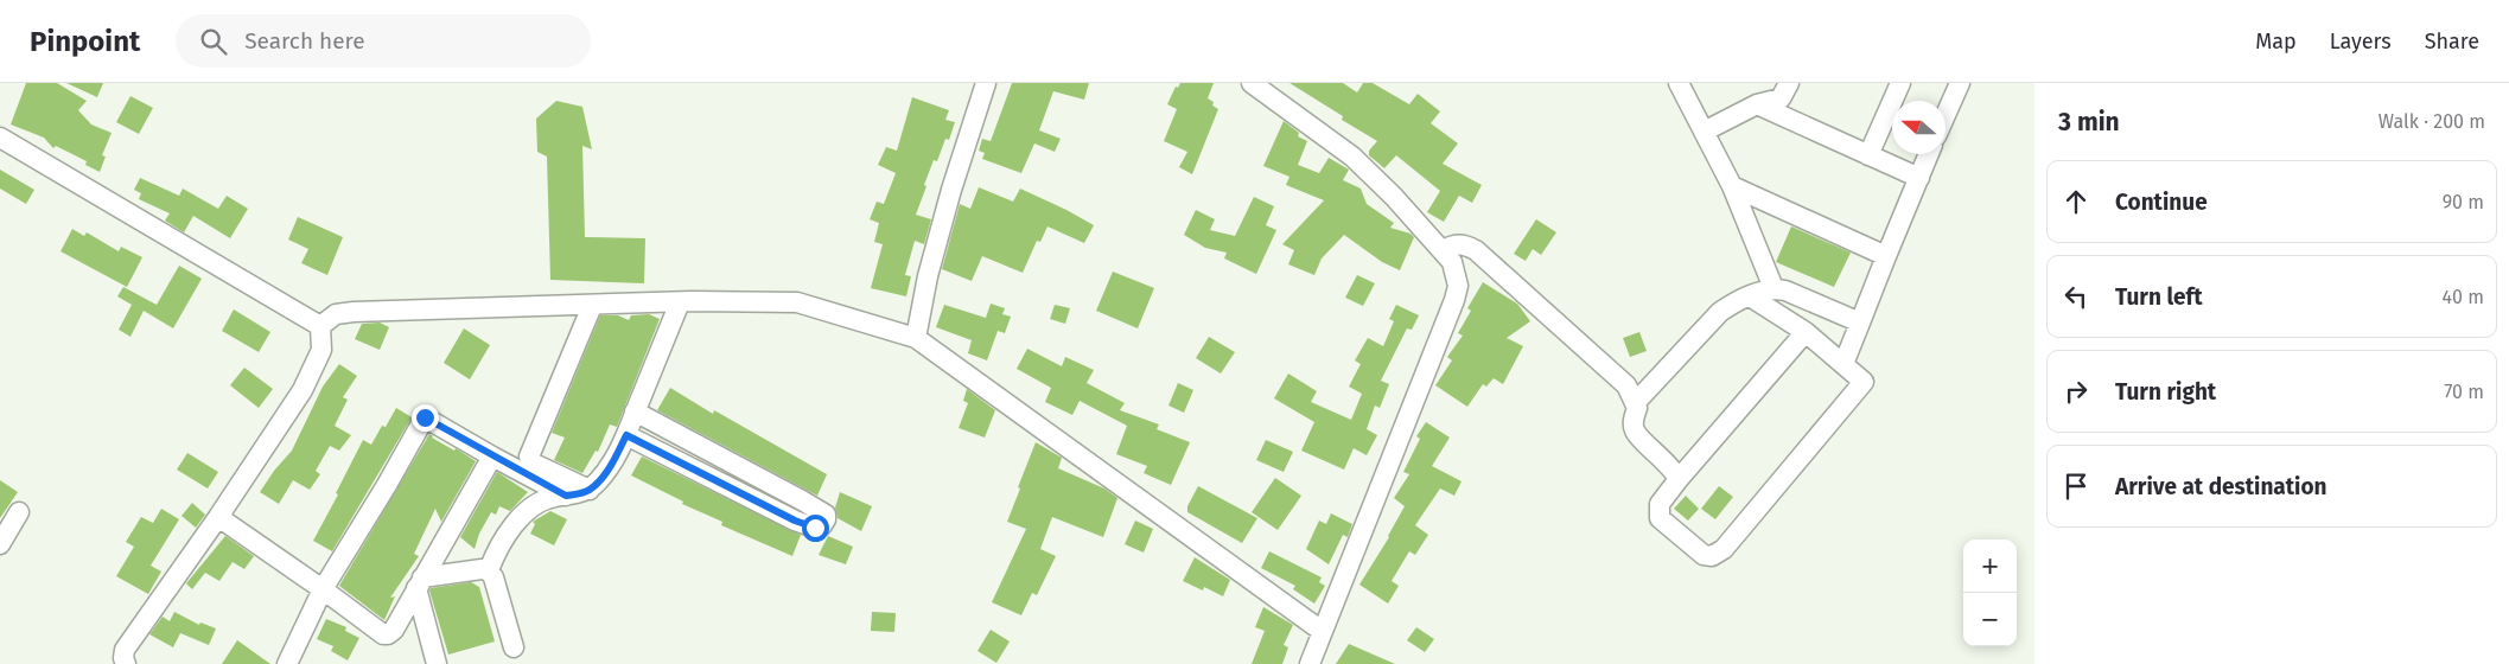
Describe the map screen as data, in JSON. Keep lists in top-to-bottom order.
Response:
{
  "north": "left",
  "page": {
    "header": "Pinpoint",
    "search": "Search here",
    "nav": ["Map", "Layers", "Share"],
    "heading": ["3 min", "Walk · 200 m"],
    "list": [
      ["Continue", "90 m"],
      ["Turn left", "40 m"],
      ["Turn right", "70 m"],
      "Arrive at destination"
    ],
    "map_buttons": ["+", "−"]
  }
}
